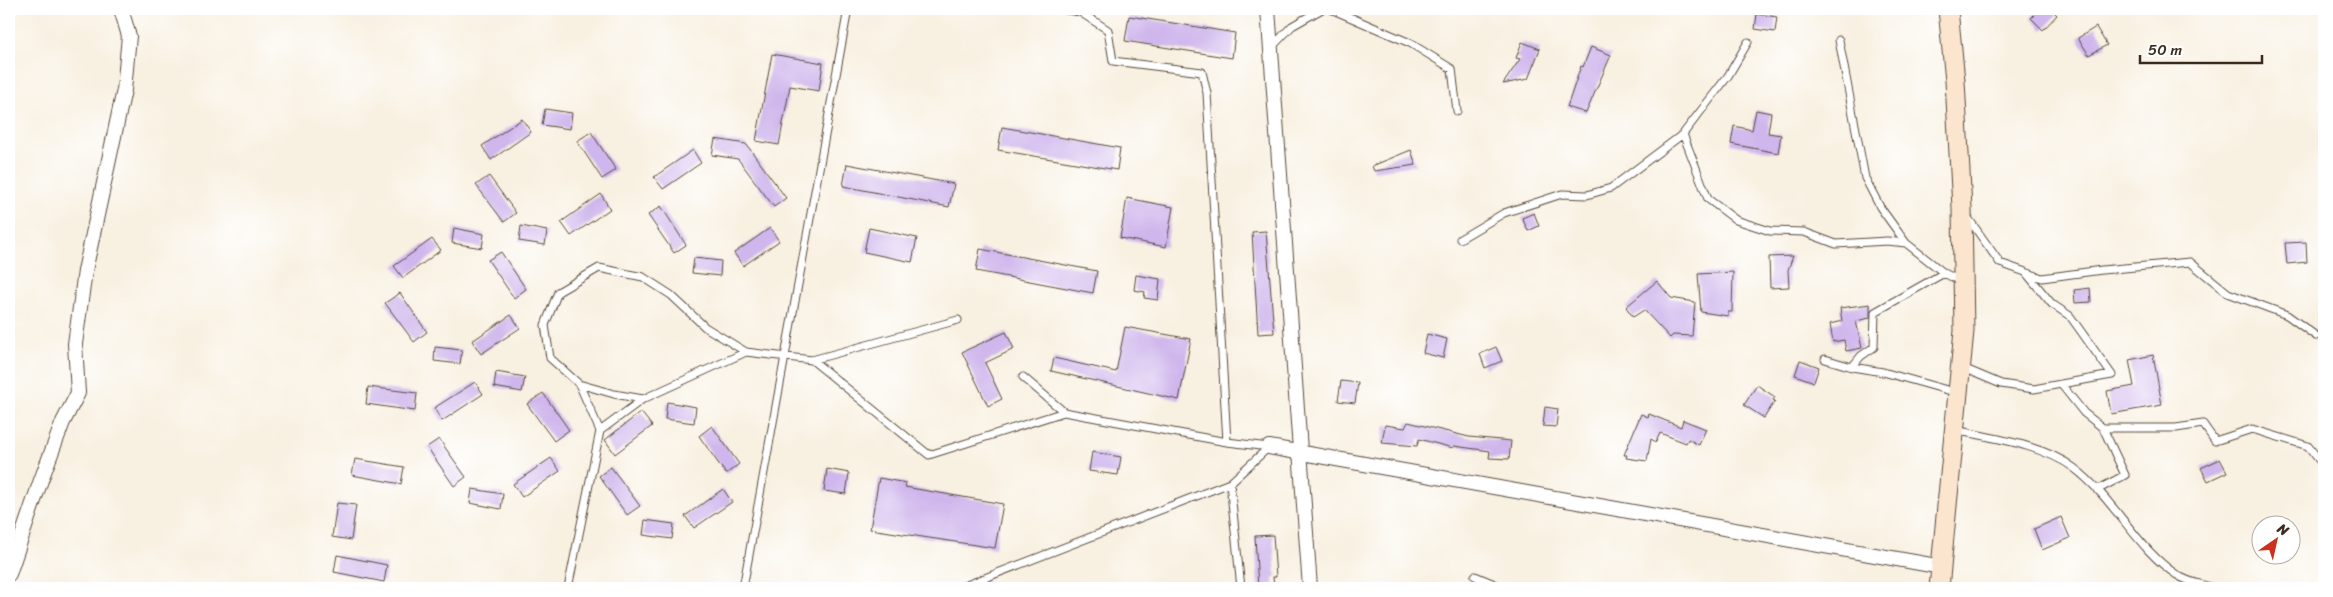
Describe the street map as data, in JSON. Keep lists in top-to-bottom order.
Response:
{
  "scale_bar": "50 m",
  "north": "top right"
}
